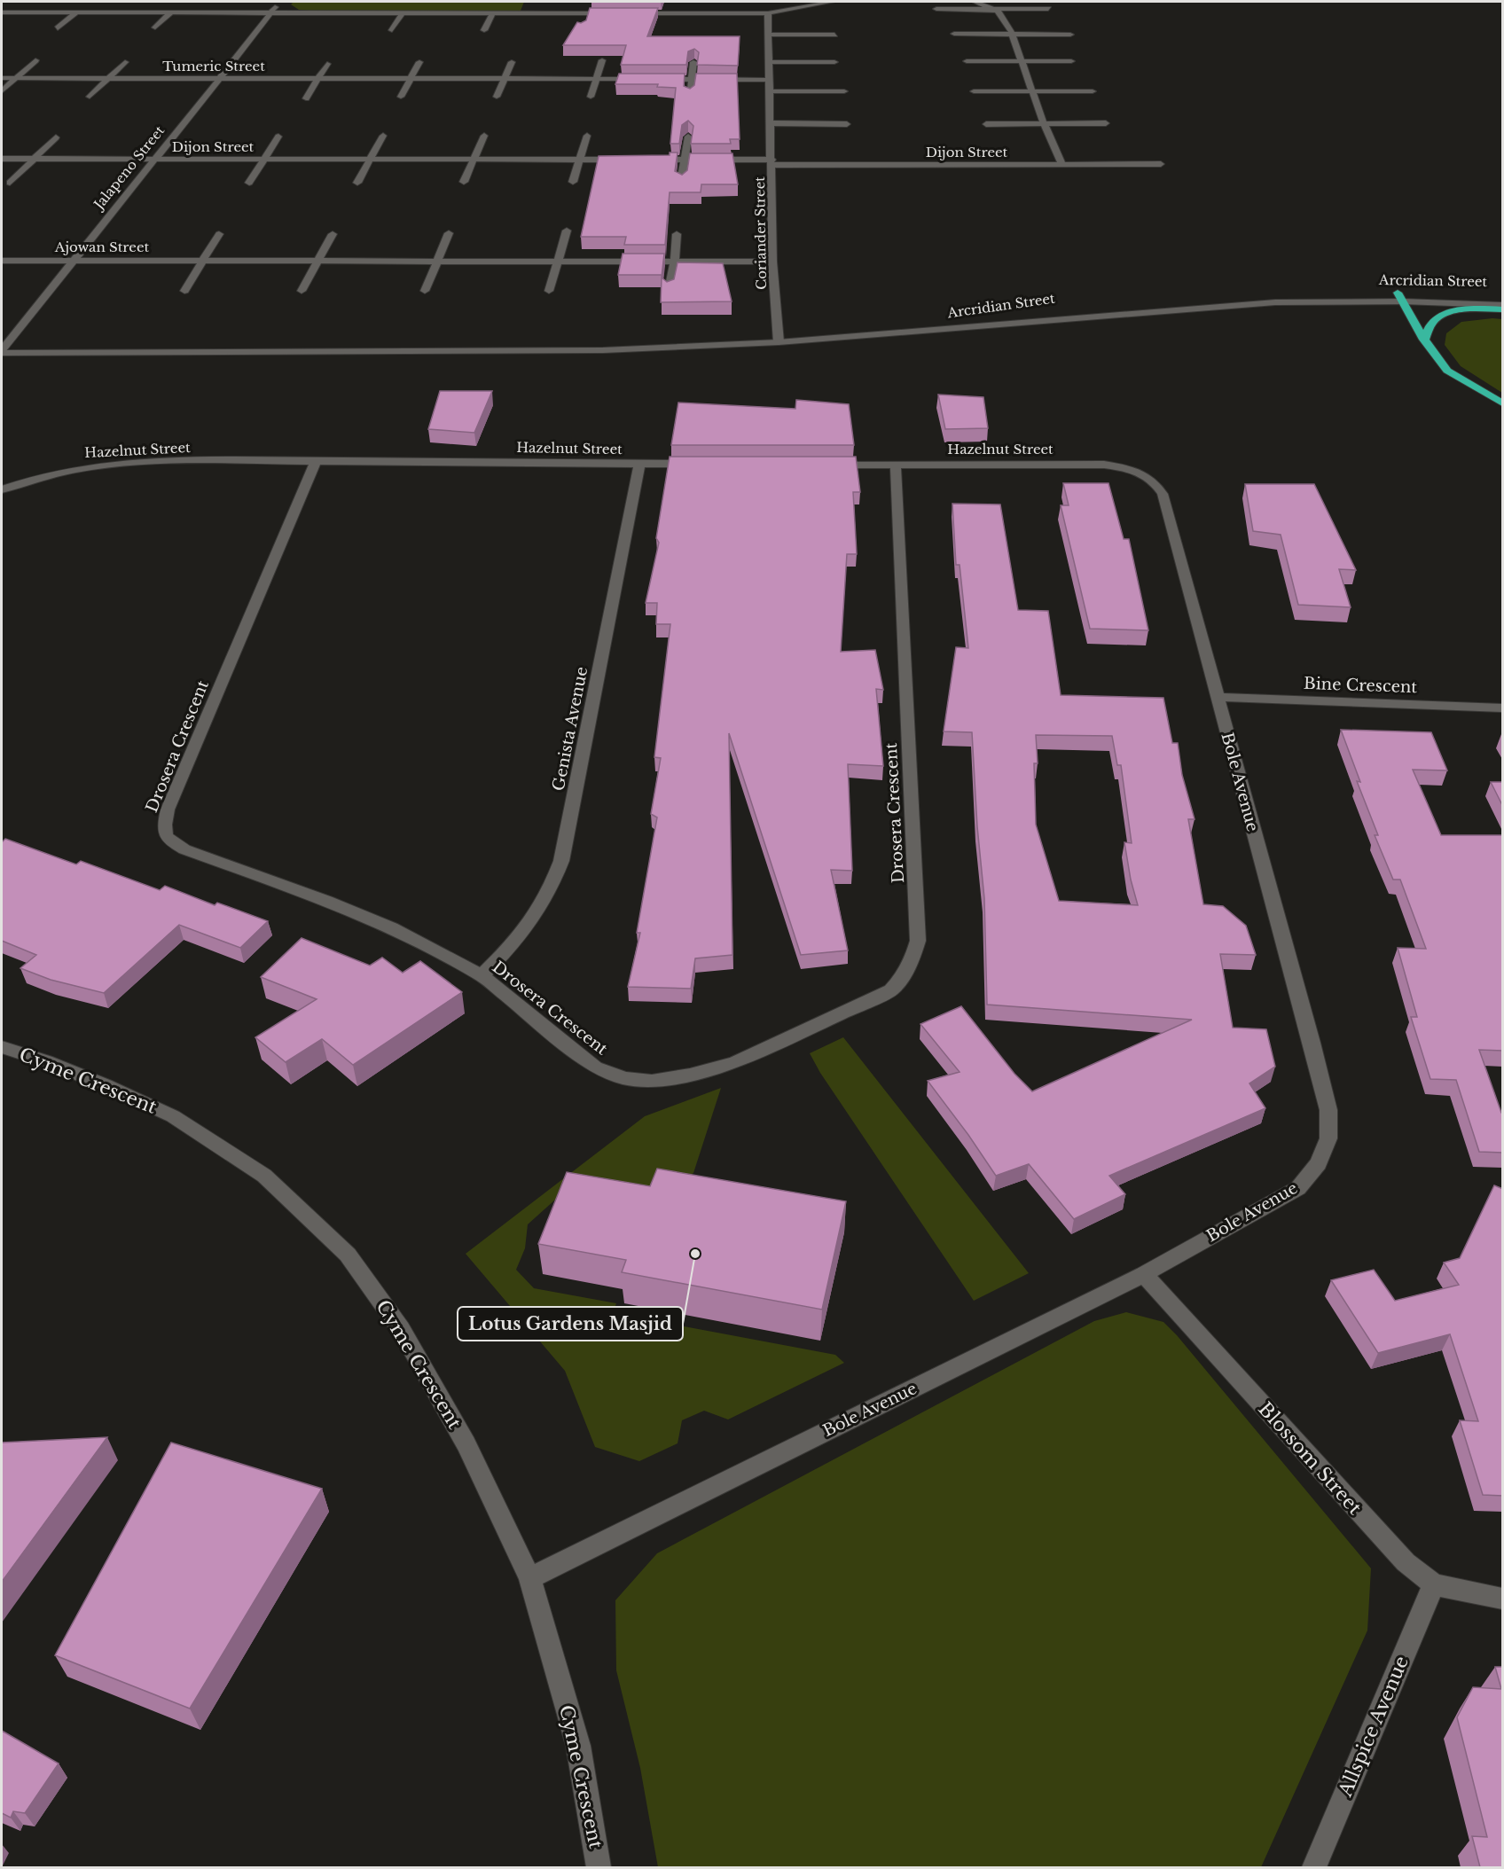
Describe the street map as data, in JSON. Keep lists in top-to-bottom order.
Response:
{
  "streets": {
    "street": [
      "Tumeric Street",
      "Dijon Street",
      "Jalapeno Street",
      "Coriander Street",
      "Ajowan Street",
      "Arcridian Street",
      "Hazelnut Street",
      "Bine Crescent",
      "Genista Avenue",
      "Drosera Crescent",
      "Bole Avenue",
      "Cyme Crescent",
      "Blossom Street",
      "Allspice Avenue"
    ]
  },
  "crossings": [
    ["Tumeric Street", "Jalapeno Street"],
    ["Tumeric Street", "Coriander Street"],
    ["Dijon Street", "Jalapeno Street"],
    ["Dijon Street", "Coriander Street"],
    ["Jalapeno Street", "Ajowan Street"],
    ["Jalapeno Street", "Arcridian Street"],
    ["Coriander Street", "Ajowan Street"],
    ["Coriander Street", "Arcridian Street"],
    ["Hazelnut Street", "Genista Avenue"],
    ["Hazelnut Street", "Drosera Crescent"],
    ["Hazelnut Street", "Bole Avenue"],
    ["Bine Crescent", "Bole Avenue"],
    ["Genista Avenue", "Drosera Crescent"],
    ["Bole Avenue", "Cyme Crescent"],
    ["Bole Avenue", "Blossom Street"],
    ["Blossom Street", "Allspice Avenue"]
  ],
  "places": ["Lotus Gardens Masjid"]
}
